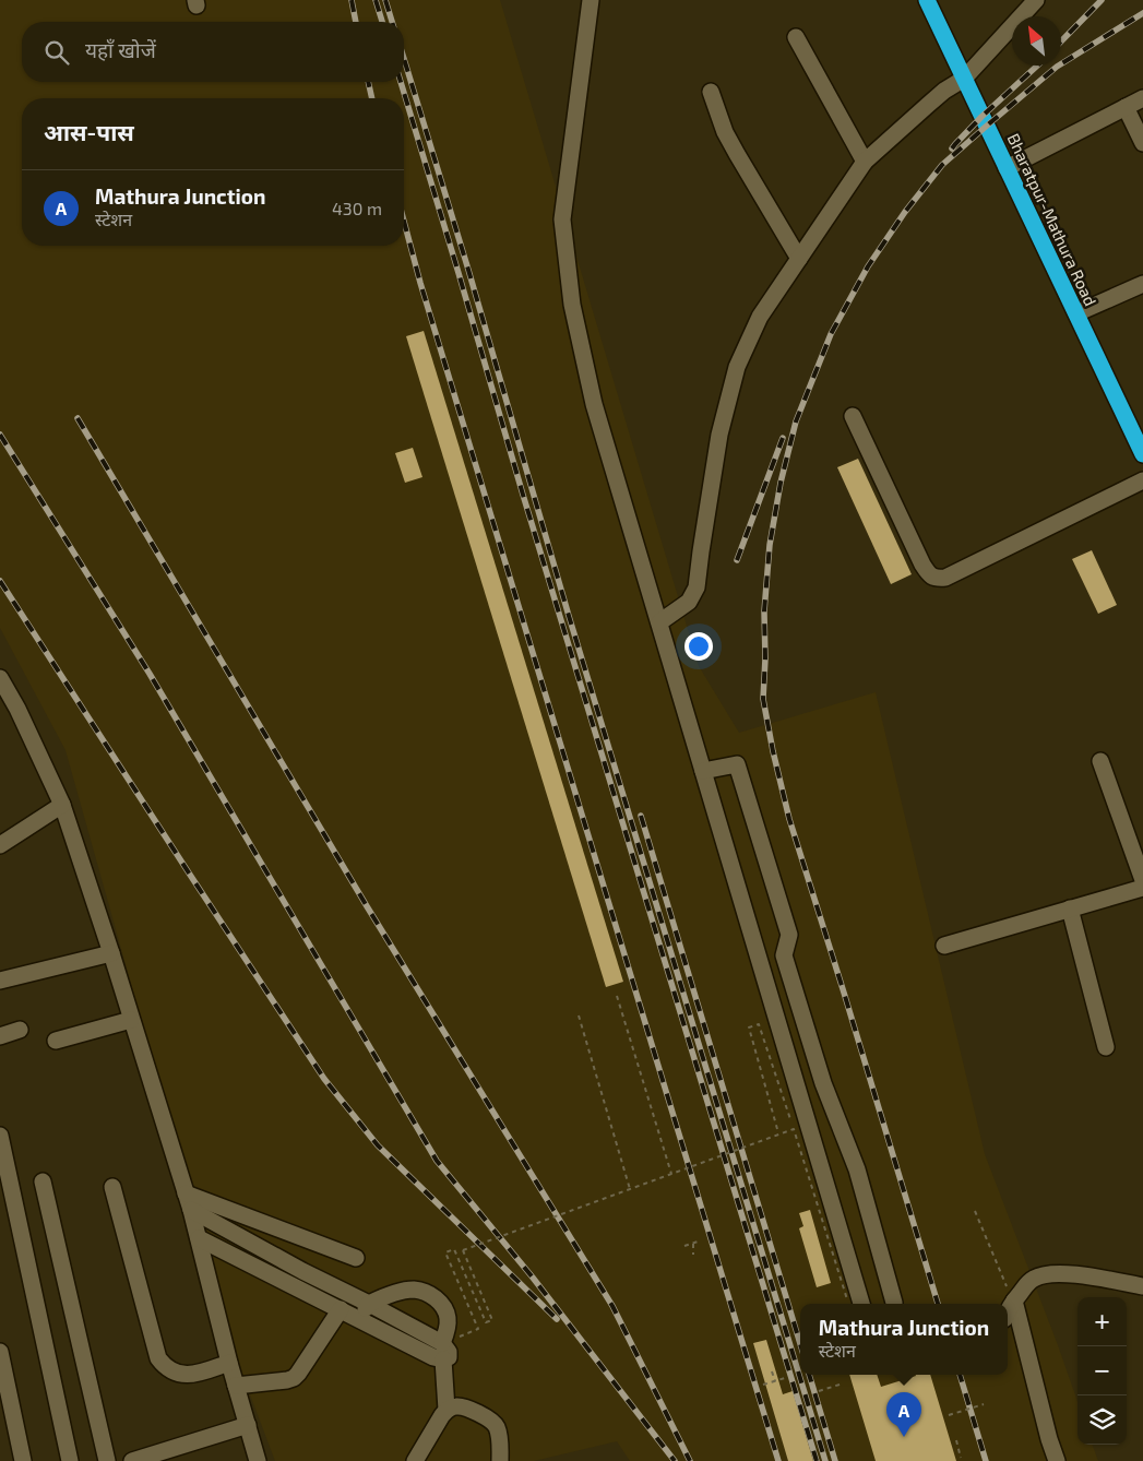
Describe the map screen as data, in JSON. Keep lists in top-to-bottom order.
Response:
{
  "streets": {
    "highway": ["Bharatpur-Mathura Road"]
  },
  "north": "top left",
  "page": {
    "search": "यहाँ खोजें",
    "heading": "आस-पास",
    "list": [
      {
        "mark": "A",
        "name": "Mathura Junction",
        "note": "स्टेशन",
        "value": "430 m"
      }
    ],
    "map_buttons": ["+", "−"],
    "popup": ["Mathura Junction", "स्टेशन"],
    "pins": "A"
  }
}
